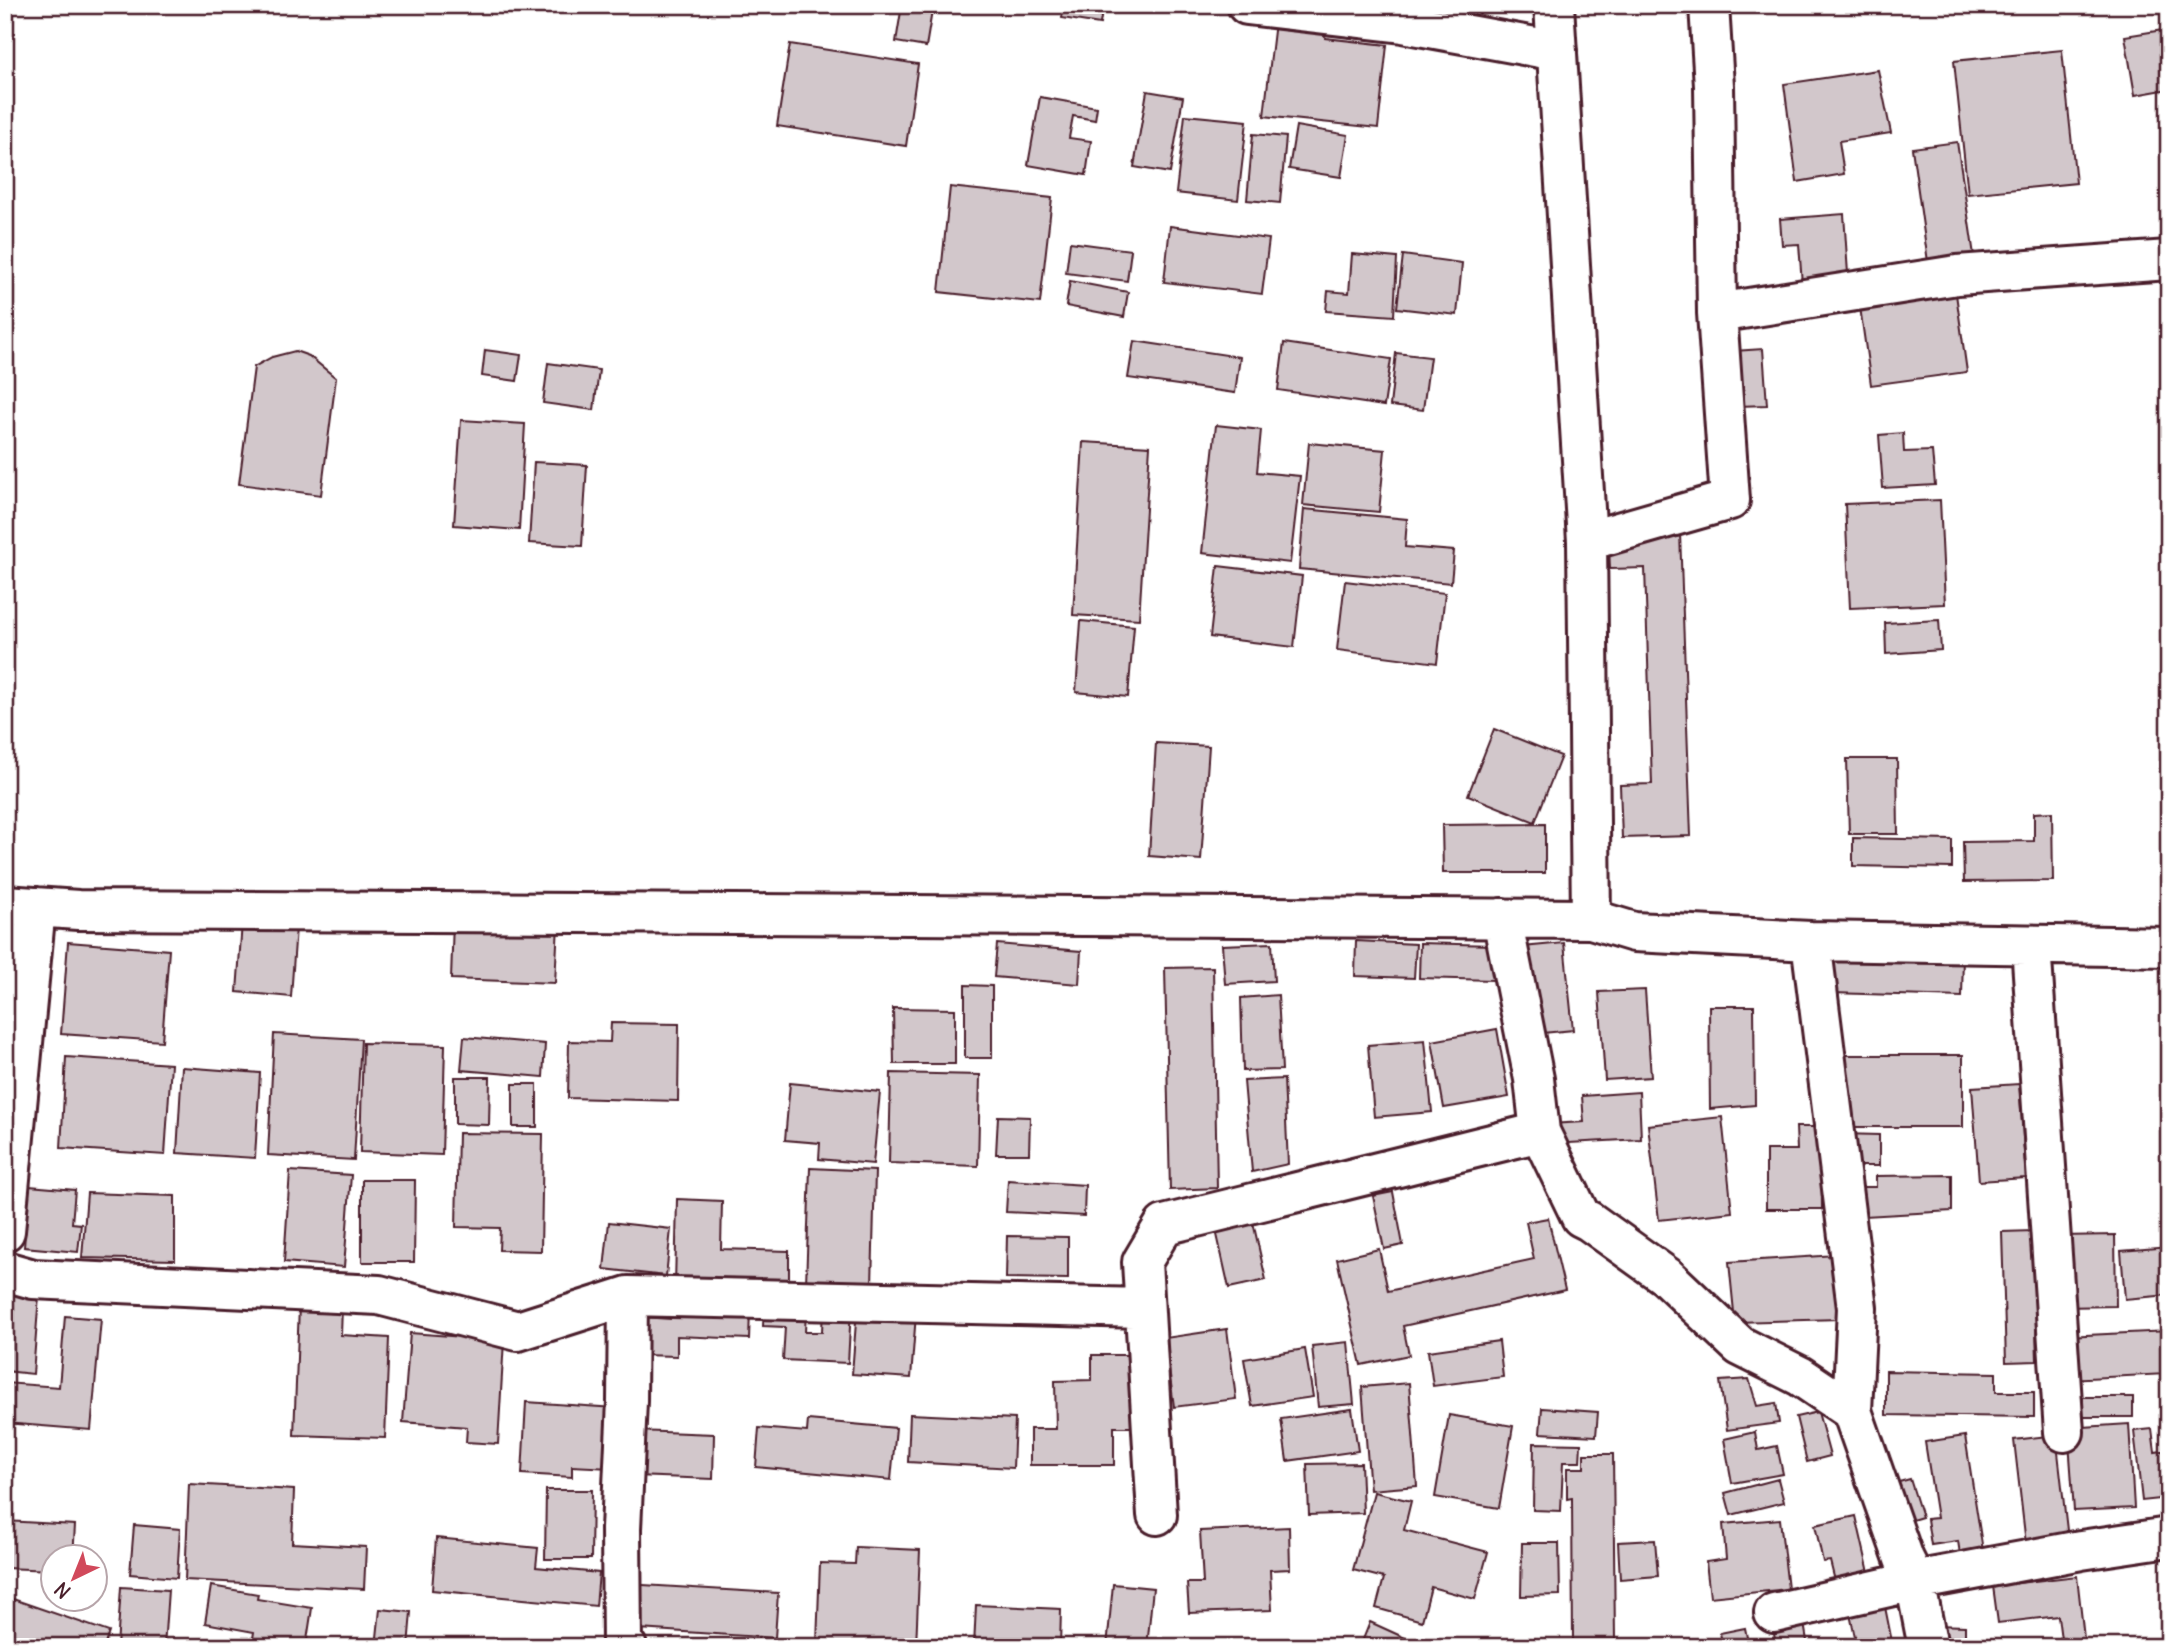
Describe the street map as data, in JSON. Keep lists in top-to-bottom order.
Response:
{
  "north": "bottom left"
}
